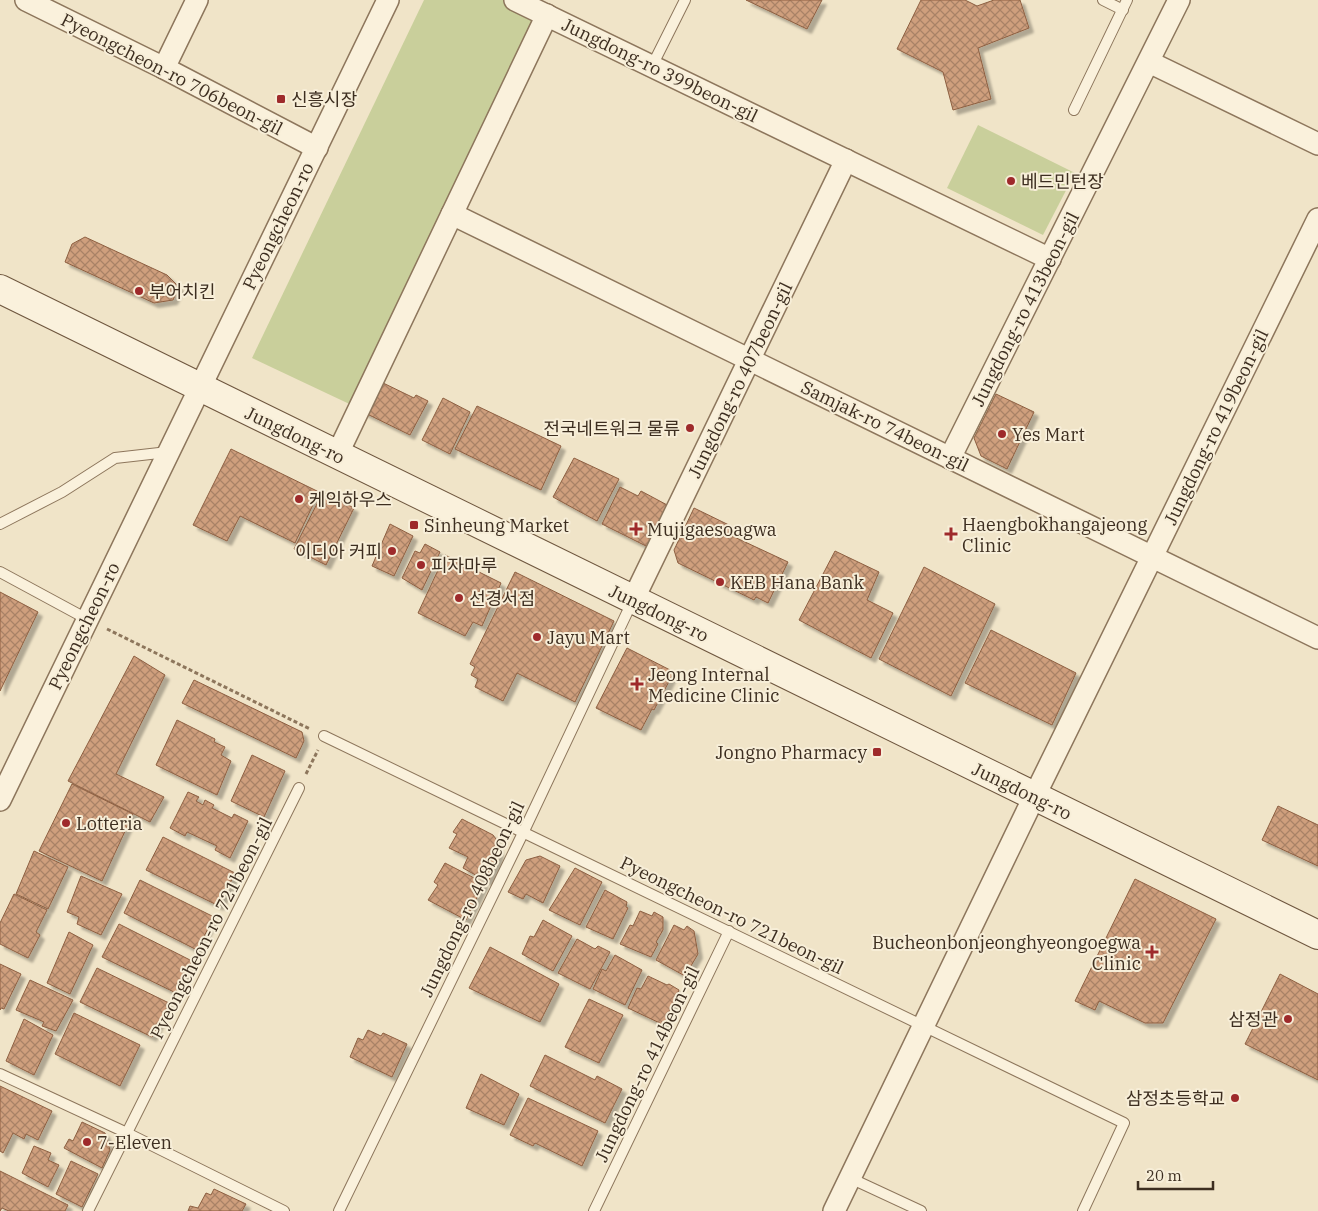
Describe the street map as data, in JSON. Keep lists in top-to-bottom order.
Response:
{
  "streets": {
    "street": [
      "Jungdong-ro 399beon-gil",
      "Pyeongcheon-ro 706beon-gil",
      "Pyeongcheon-ro",
      "Jungdong-ro 413beon-gil",
      "Jungdong-ro 407beon-gil",
      "Samjak-ro 74beon-gil",
      "Jungdong-ro 419beon-gil",
      "Jungdong-ro"
    ],
    "lane": ["Jungdong-ro 408beon-gil", "Pyeongcheon-ro 721beon-gil", "Jungdong-ro 414beon-gil"]
  },
  "crossings": [
    ["Jungdong-ro 399beon-gil", "Jungdong-ro 413beon-gil"],
    ["Jungdong-ro 399beon-gil", "Jungdong-ro 407beon-gil"],
    ["Jungdong-ro 399beon-gil", "Samjak-ro 74beon-gil"],
    ["Jungdong-ro 399beon-gil", "Jungdong-ro"],
    ["Pyeongcheon-ro 706beon-gil", "Pyeongcheon-ro"],
    ["Pyeongcheon-ro", "Jungdong-ro"],
    ["Jungdong-ro 413beon-gil", "Samjak-ro 74beon-gil"],
    ["Jungdong-ro 407beon-gil", "Samjak-ro 74beon-gil"],
    ["Jungdong-ro 407beon-gil", "Jungdong-ro"],
    ["Jungdong-ro 407beon-gil", "Jungdong-ro 408beon-gil"],
    ["Samjak-ro 74beon-gil", "Jungdong-ro 419beon-gil"],
    ["Jungdong-ro 419beon-gil", "Jungdong-ro"],
    ["Jungdong-ro 419beon-gil", "Pyeongcheon-ro 721beon-gil"],
    ["Jungdong-ro", "Jungdong-ro 408beon-gil"],
    ["Jungdong-ro 408beon-gil", "Pyeongcheon-ro 721beon-gil"],
    ["Pyeongcheon-ro 721beon-gil", "Jungdong-ro 414beon-gil"]
  ],
  "places": {
    "transit": ["신흥시장", "Sinheung Market", "Jongno Pharmacy"],
    "other": [
      "베드민턴장",
      "부어치킨",
      "전국네트워크 물류",
      "Yes Mart",
      "케익하우스",
      "이디아 커피",
      "피자마루",
      "KEB Hana Bank",
      "선경서점",
      "Jayu Mart",
      "Lotteria",
      "삼정관",
      "삼정초등학교",
      "7-Eleven"
    ],
    "health": [
      "Mujigaesoagwa",
      "Haengbokhangajeong Clinic",
      "Jeong Internal Medicine Clinic",
      "Bucheonbonjeonghyeongoegwa Clinic"
    ]
  },
  "scale_bar": "20 m"
}
